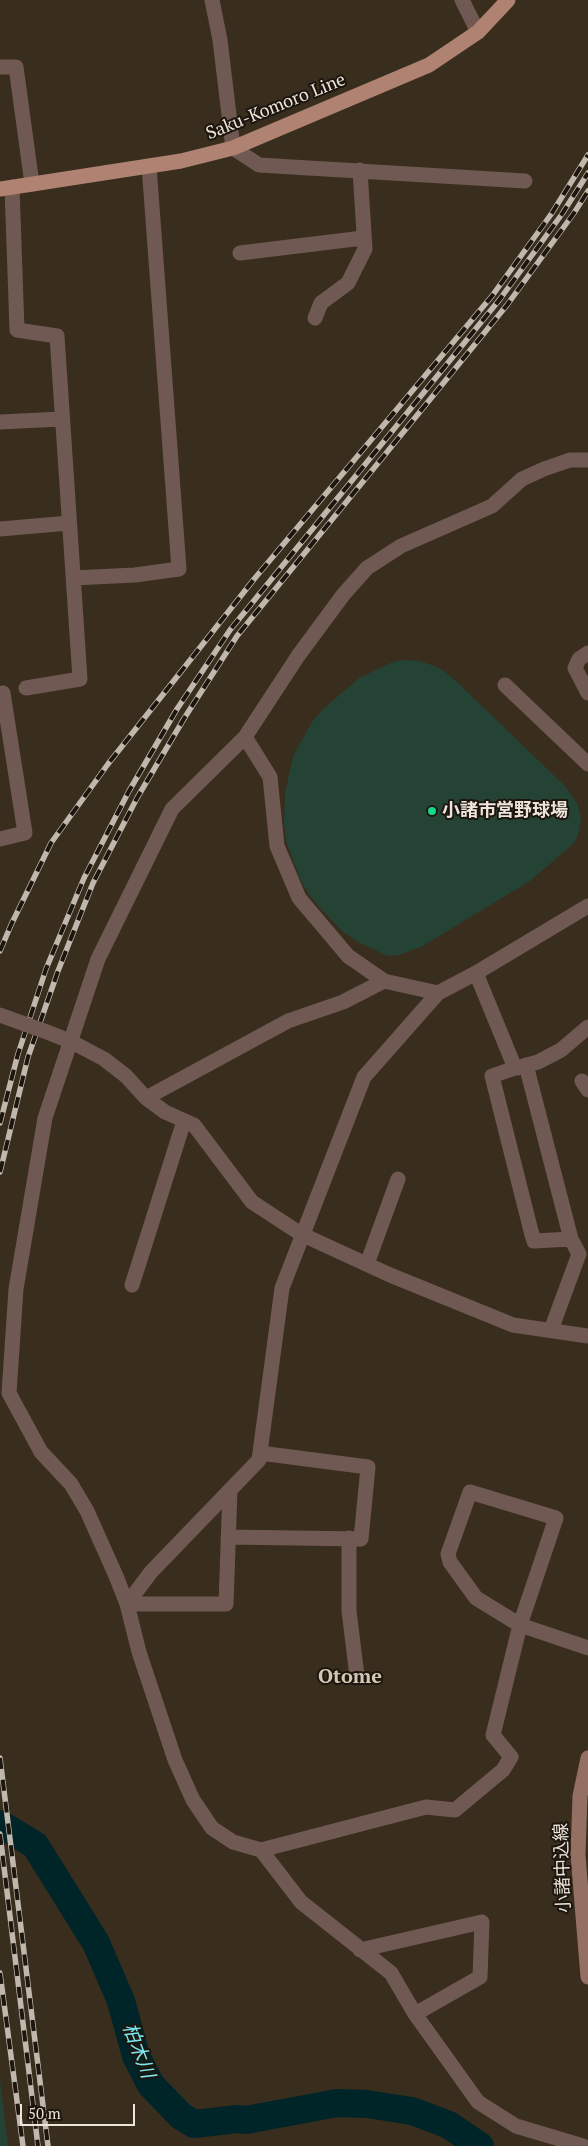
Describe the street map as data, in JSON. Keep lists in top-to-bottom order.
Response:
{
  "streets": {
    "main road": ["Saku-Komoro Line", "小諸中込線"]
  },
  "districts": ["Otome"],
  "water": ["柏木川"],
  "places": ["小諸市営野球場"],
  "scale_bar": "50 m"
}
